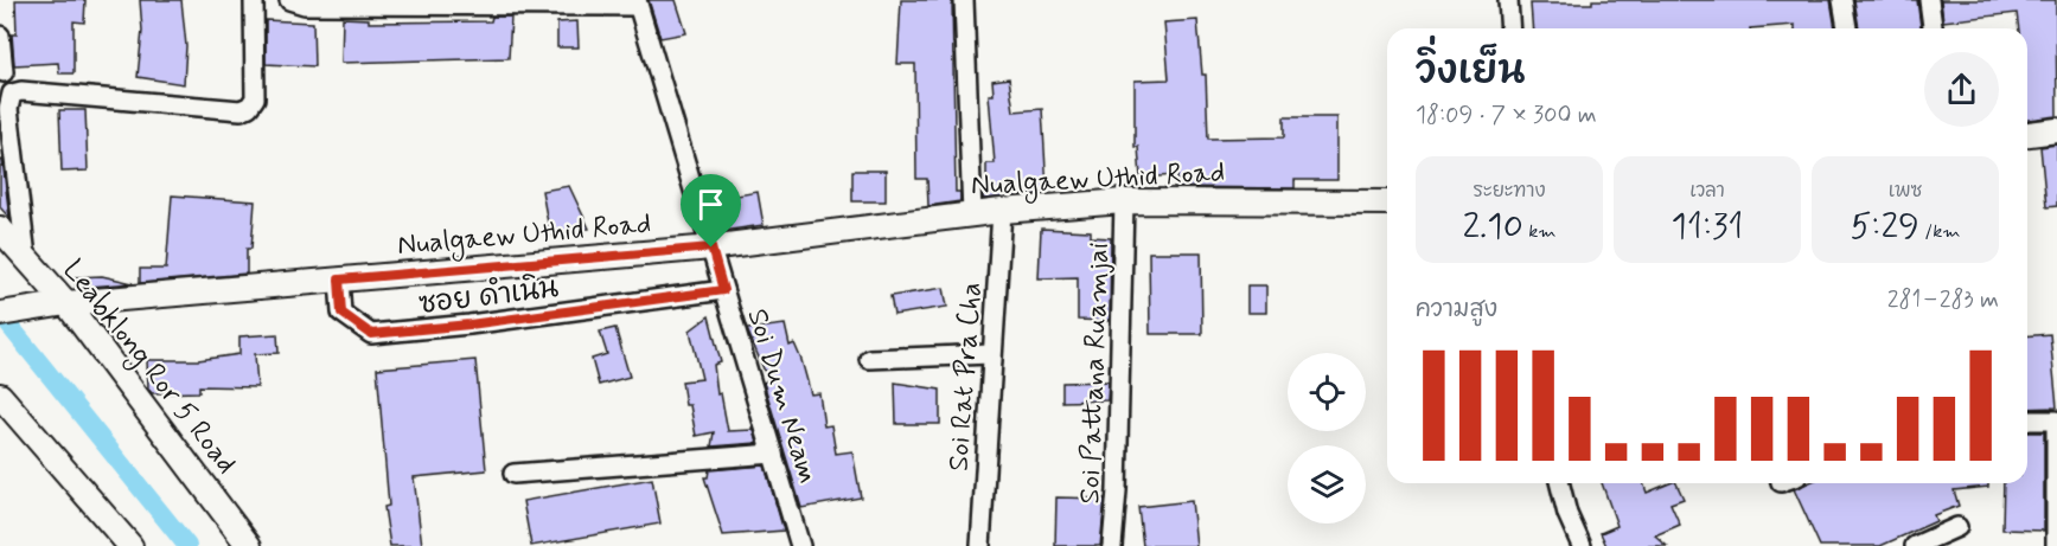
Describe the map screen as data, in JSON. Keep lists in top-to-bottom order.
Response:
{
  "streets": {
    "street": [
      "Nualgaew Uthid Road",
      "ซอย ดำเนิน",
      "Leabklong Ror 5 Road",
      "Soi Pattana Ruamjai",
      "Soi Rat Pra Cha",
      "Soi Dum Neam"
    ]
  },
  "crossings": [
    ["Nualgaew Uthid Road", "ซอย ดำเนิน"],
    ["Nualgaew Uthid Road", "Leabklong Ror 5 Road"],
    ["Nualgaew Uthid Road", "Soi Pattana Ruamjai"],
    ["Nualgaew Uthid Road", "Soi Rat Pra Cha"],
    ["Nualgaew Uthid Road", "Soi Dum Neam"],
    ["ซอย ดำเนิน", "Soi Dum Neam"]
  ],
  "page": {
    "heading": ["วิ่งเย็น", "18:09 · 7 × 300 m"],
    "stats": [
      ["ระยะทาง", "2.10 km"],
      ["เวลา", "11:31"],
      ["เพซ", "5:29 /km"]
    ],
    "chart": ["ความสูง", "281–283 m"]
  }
}
